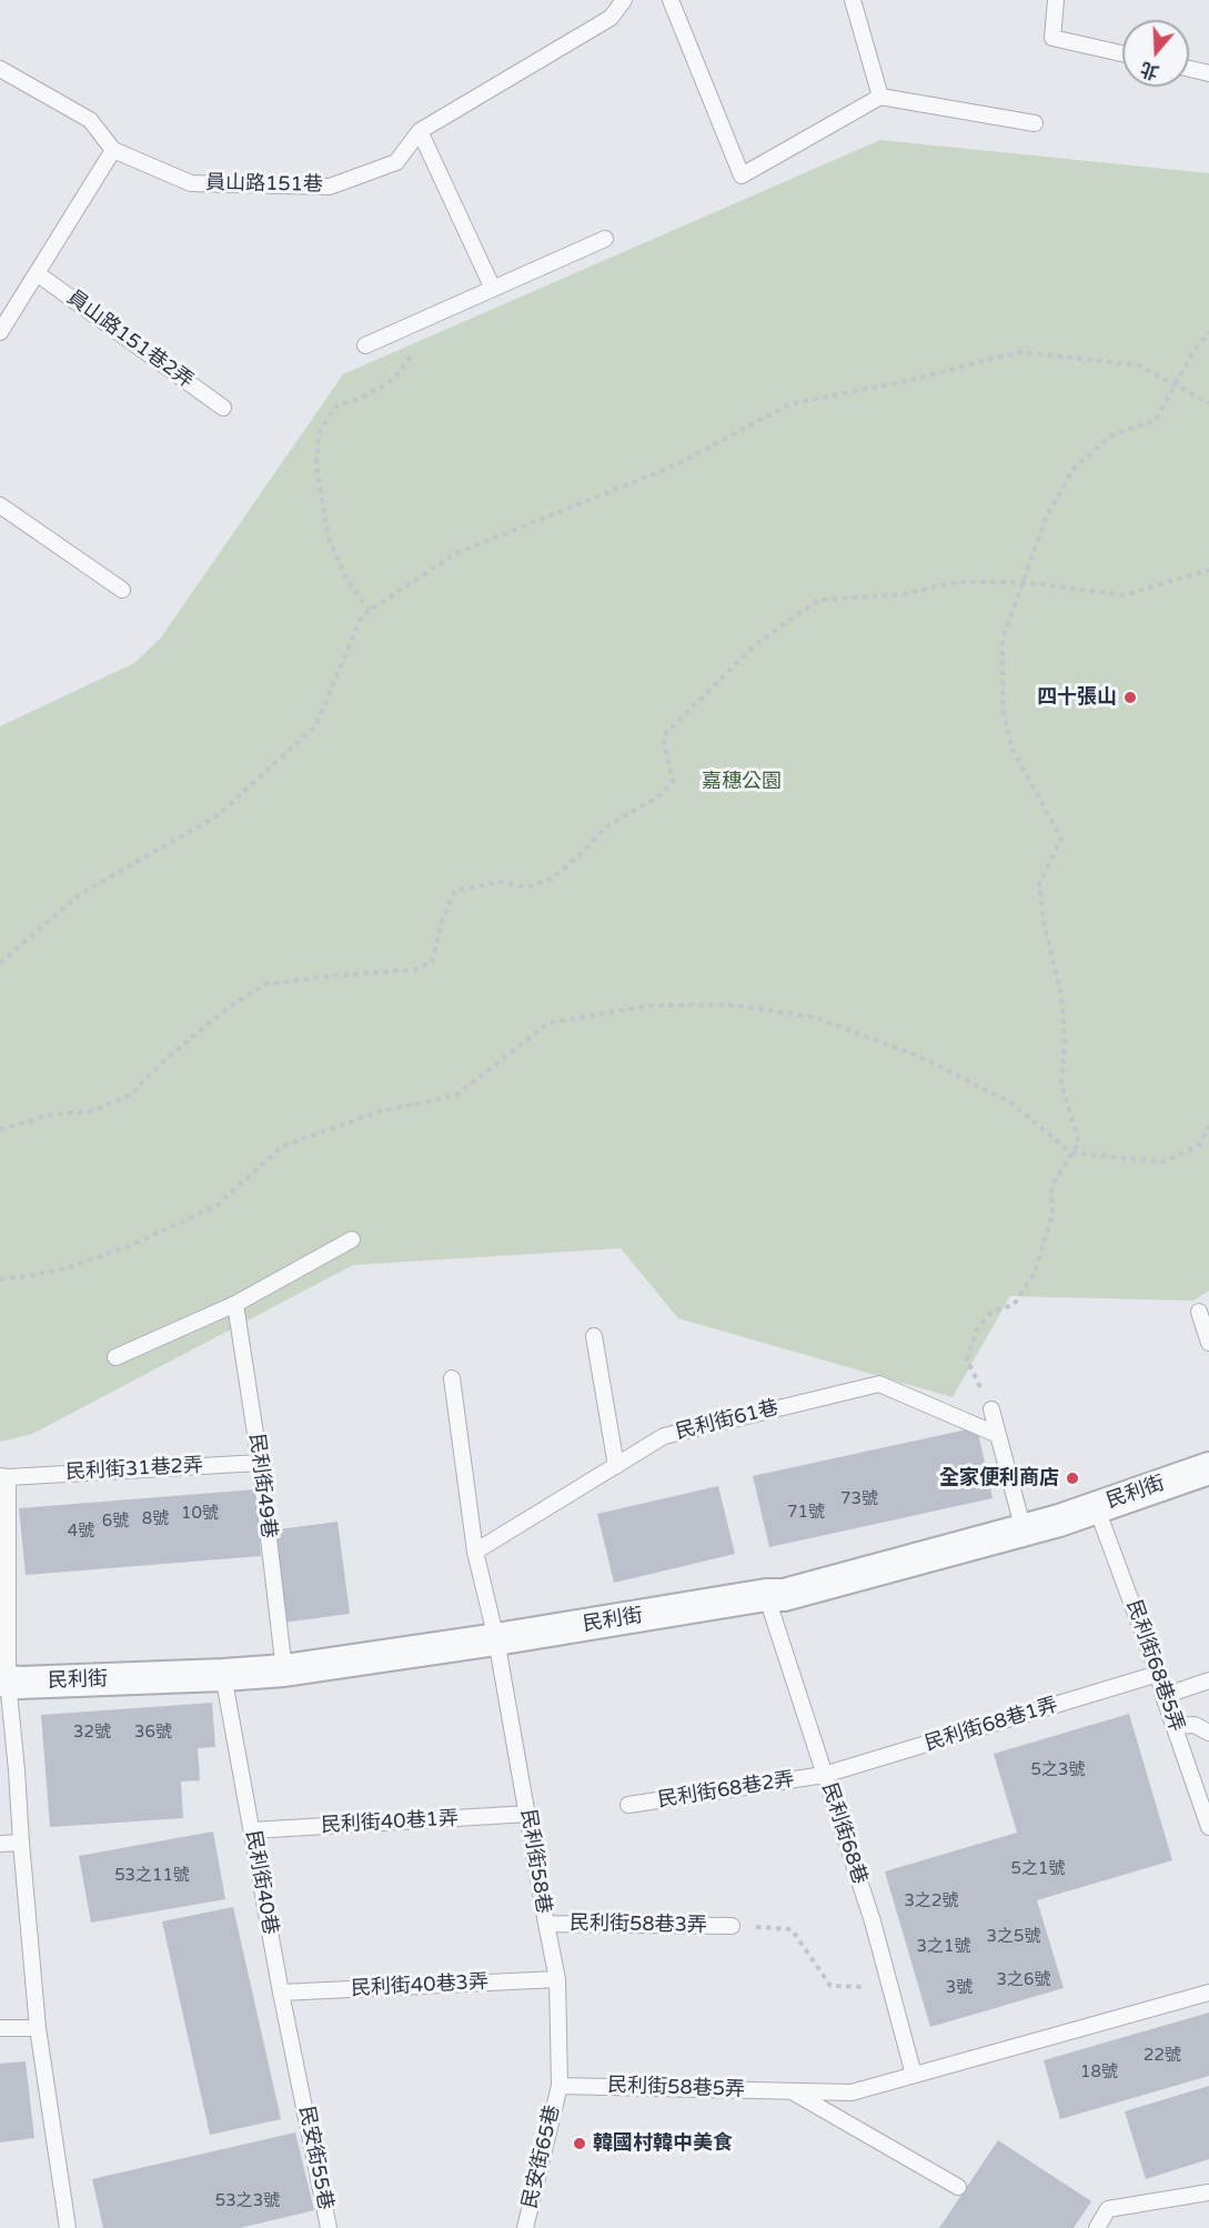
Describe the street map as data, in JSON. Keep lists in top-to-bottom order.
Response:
{
  "streets": {
    "street": ["民利街"],
    "lane": [
      "員山路151巷",
      "員山路151巷2弄",
      "民利街61巷",
      "民利街31巷2弄",
      "民利街49巷",
      "民利街68巷5弄",
      "民利街68巷1弄",
      "民利街68巷2弄",
      "民利街40巷1弄",
      "民利街68巷",
      "民利街58巷",
      "民利街40巷",
      "民利街58巷3弄",
      "民利街40巷3弄",
      "民利街58巷5弄",
      "民安街65巷",
      "民安街55巷"
    ]
  },
  "crossings": [
    ["民利街31巷2弄", "民利街49巷"],
    ["民利街49巷", "民利街"],
    ["民利街", "民利街68巷5弄"],
    ["民利街", "民利街68巷"],
    ["民利街", "民利街58巷"],
    ["民利街", "民利街40巷"],
    ["民利街68巷5弄", "民利街68巷1弄"],
    ["民利街68巷1弄", "民利街68巷2弄"],
    ["民利街68巷1弄", "民利街68巷"],
    ["民利街68巷2弄", "民利街68巷"],
    ["民利街40巷1弄", "民利街58巷"],
    ["民利街40巷1弄", "民利街40巷"],
    ["民利街68巷", "民利街58巷5弄"],
    ["民利街58巷", "民利街58巷3弄"],
    ["民利街58巷", "民利街40巷3弄"],
    ["民利街58巷", "民利街58巷5弄"],
    ["民利街58巷", "民安街65巷"],
    ["民利街40巷", "民利街40巷3弄"],
    ["民利街40巷", "民安街55巷"],
    ["民利街58巷5弄", "民安街65巷"]
  ],
  "parks": ["嘉穗公園"],
  "places": ["四十張山", "全家便利商店", "韓國村韓中美食"],
  "house_numbers": [
    "73號",
    "71號",
    "10號",
    "8號",
    "6號",
    "4號",
    "32號",
    "36號",
    "5之3號",
    "5之1號",
    "53之11號",
    "3之2號",
    "3之5號",
    "3之1號",
    "3之6號",
    "3號",
    "22號",
    "18號",
    "53之3號"
  ],
  "north": "bottom"
}
